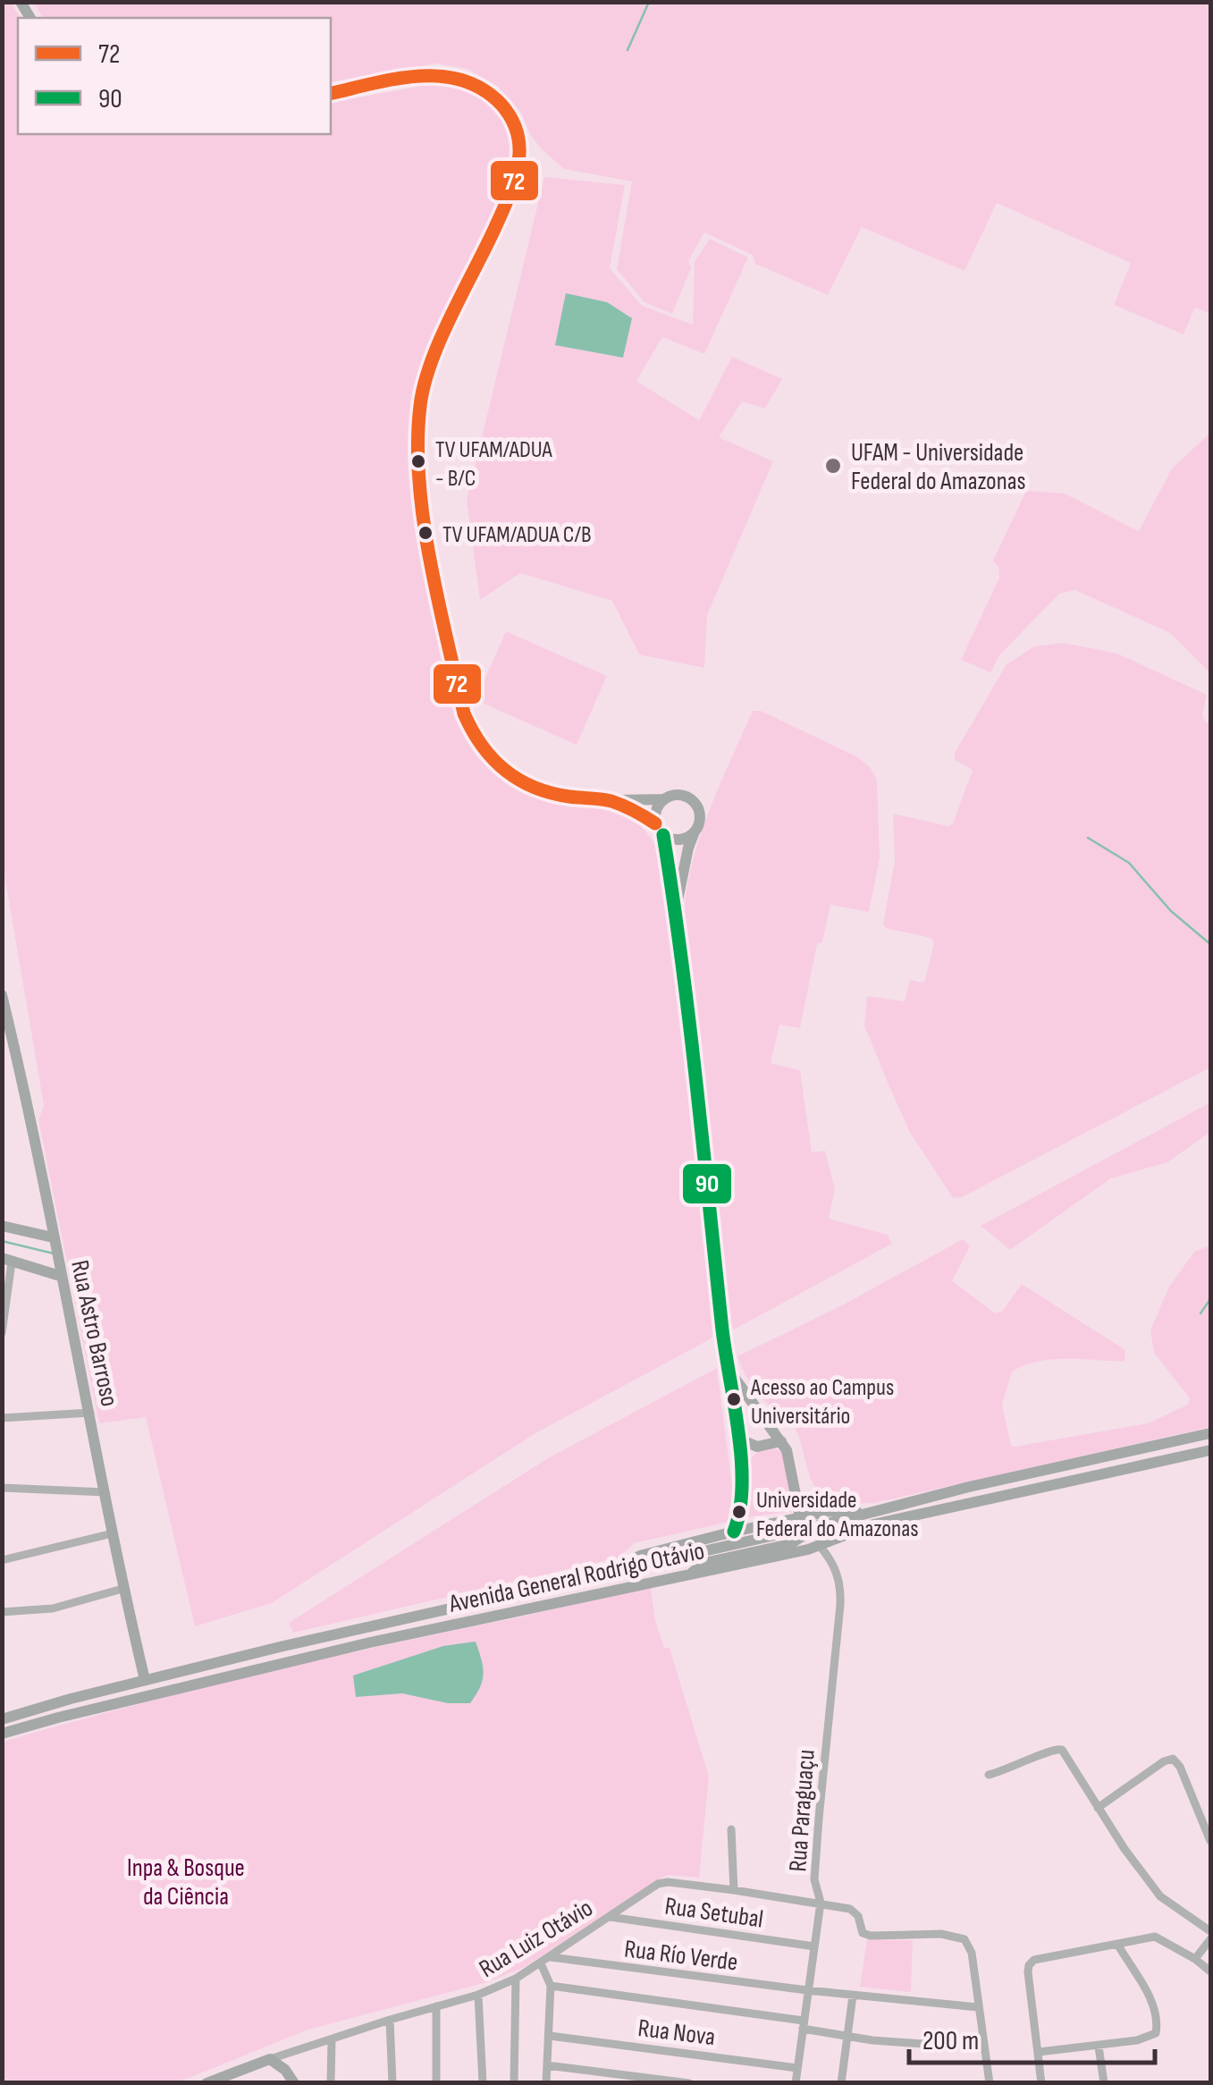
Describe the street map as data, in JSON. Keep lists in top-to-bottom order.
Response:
{
  "streets": {
    "street": [
      "Rua Astro Barroso",
      "Avenida General Rodrigo Otávio",
      "Rua Paraguaçu",
      "Rua Setubal",
      "Rua Luiz Otávio",
      "Rua Río Verde",
      "Rua Nova"
    ]
  },
  "crossings": [
    ["Rua Astro Barroso", "Avenida General Rodrigo Otávio"],
    ["Avenida General Rodrigo Otávio", "Rua Paraguaçu"],
    ["Rua Paraguaçu", "Rua Setubal"],
    ["Rua Paraguaçu", "Rua Luiz Otávio"],
    ["Rua Paraguaçu", "Rua Río Verde"],
    ["Rua Paraguaçu", "Rua Nova"],
    ["Rua Setubal", "Rua Luiz Otávio"],
    ["Rua Luiz Otávio", "Rua Río Verde"]
  ],
  "parks": ["Inpa & Bosque da Ciência"],
  "places": [
    "TV UFAM/ADUA - B/C",
    "UFAM - Universidade Federal do Amazonas",
    "TV UFAM/ADUA C/B",
    "Acesso ao Campus Universitário",
    "Universidade Federal do Amazonas"
  ],
  "lines": ["transit line 72", "transit line 90"],
  "legend": ["72", "90"],
  "scale_bar": "200 m"
}
